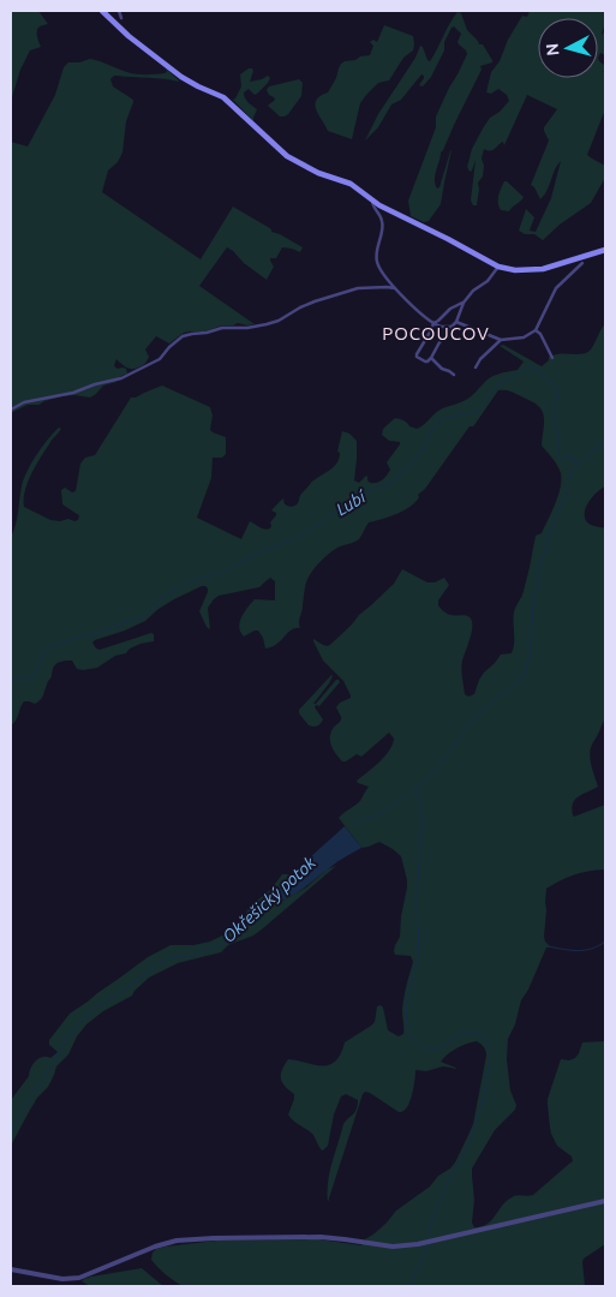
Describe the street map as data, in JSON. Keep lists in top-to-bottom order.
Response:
{
  "districts": ["POCOUCOV"],
  "water": ["Lubí", "Okřešický potok"],
  "north": "left"
}
